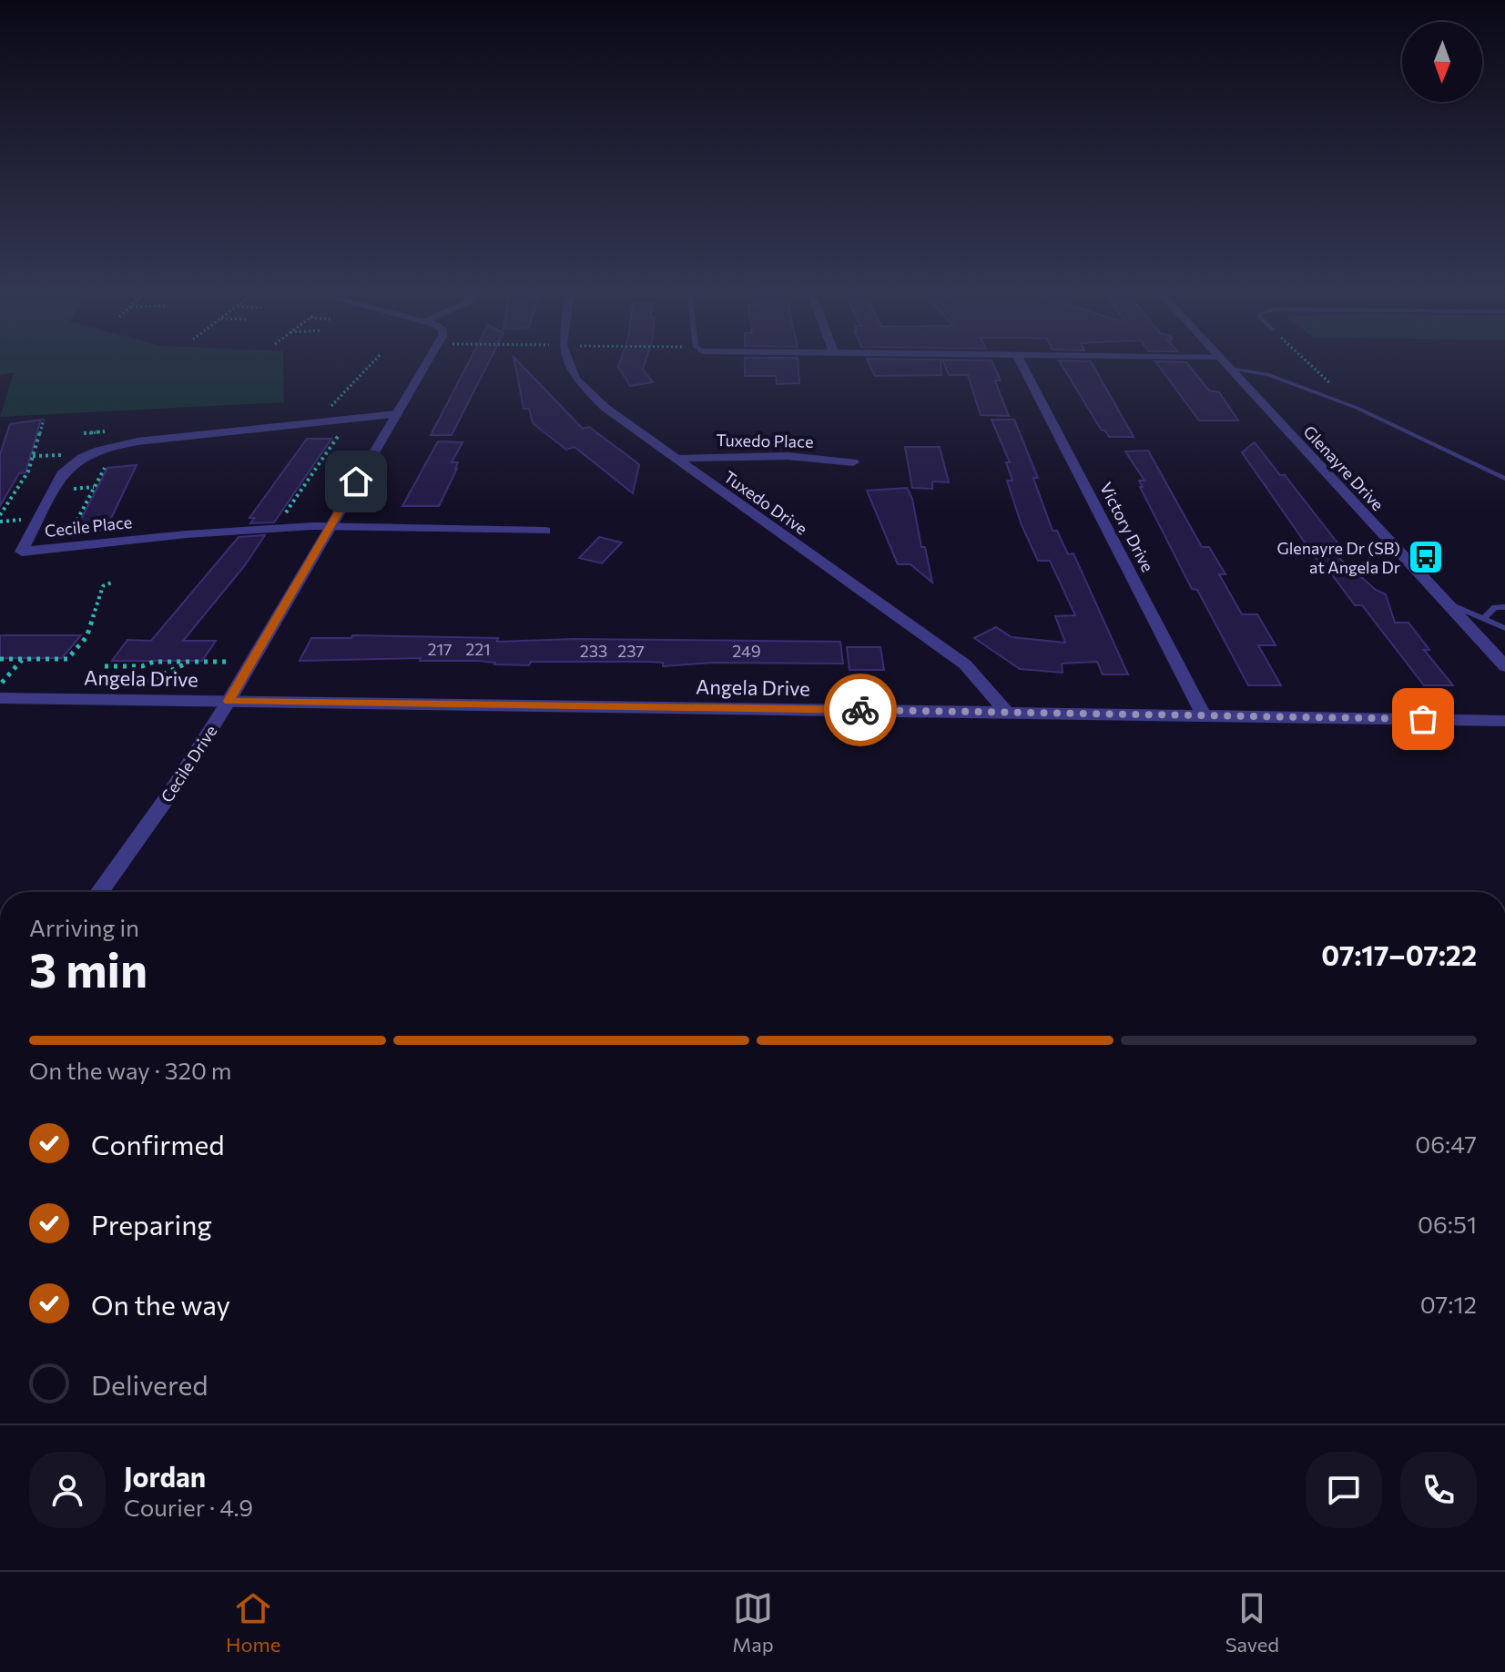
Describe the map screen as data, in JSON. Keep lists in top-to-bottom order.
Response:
{
  "streets": {
    "street": [
      "Tuxedo Place",
      "Glenayre Drive",
      "Tuxedo Drive",
      "Cecile Place",
      "Victory Drive",
      "Angela Drive",
      "Cecile Drive"
    ]
  },
  "crossings": [
    ["Tuxedo Place", "Tuxedo Drive"],
    ["Tuxedo Drive", "Angela Drive"],
    ["Cecile Place", "Cecile Drive"],
    ["Victory Drive", "Angela Drive"],
    ["Angela Drive", "Cecile Drive"]
  ],
  "places": {
    "bus stop": ["Glenayre Dr (SB) at Angela Dr"]
  },
  "house_numbers": [
    "217",
    "221",
    "233",
    "237",
    "249"
  ],
  "north": "bottom",
  "page": {
    "heading": ["3 min", "Arriving in", "07:17–07:22"],
    "panel": ["Jordan", "Courier · 4.9"],
    "bar": "On the way · 320 m",
    "list": [
      ["Confirmed", "06:47"],
      ["Preparing", "06:51"],
      ["On the way", "07:12"],
      "Delivered"
    ],
    "tabs": ["Home", "Map", "Saved"]
  }
}
